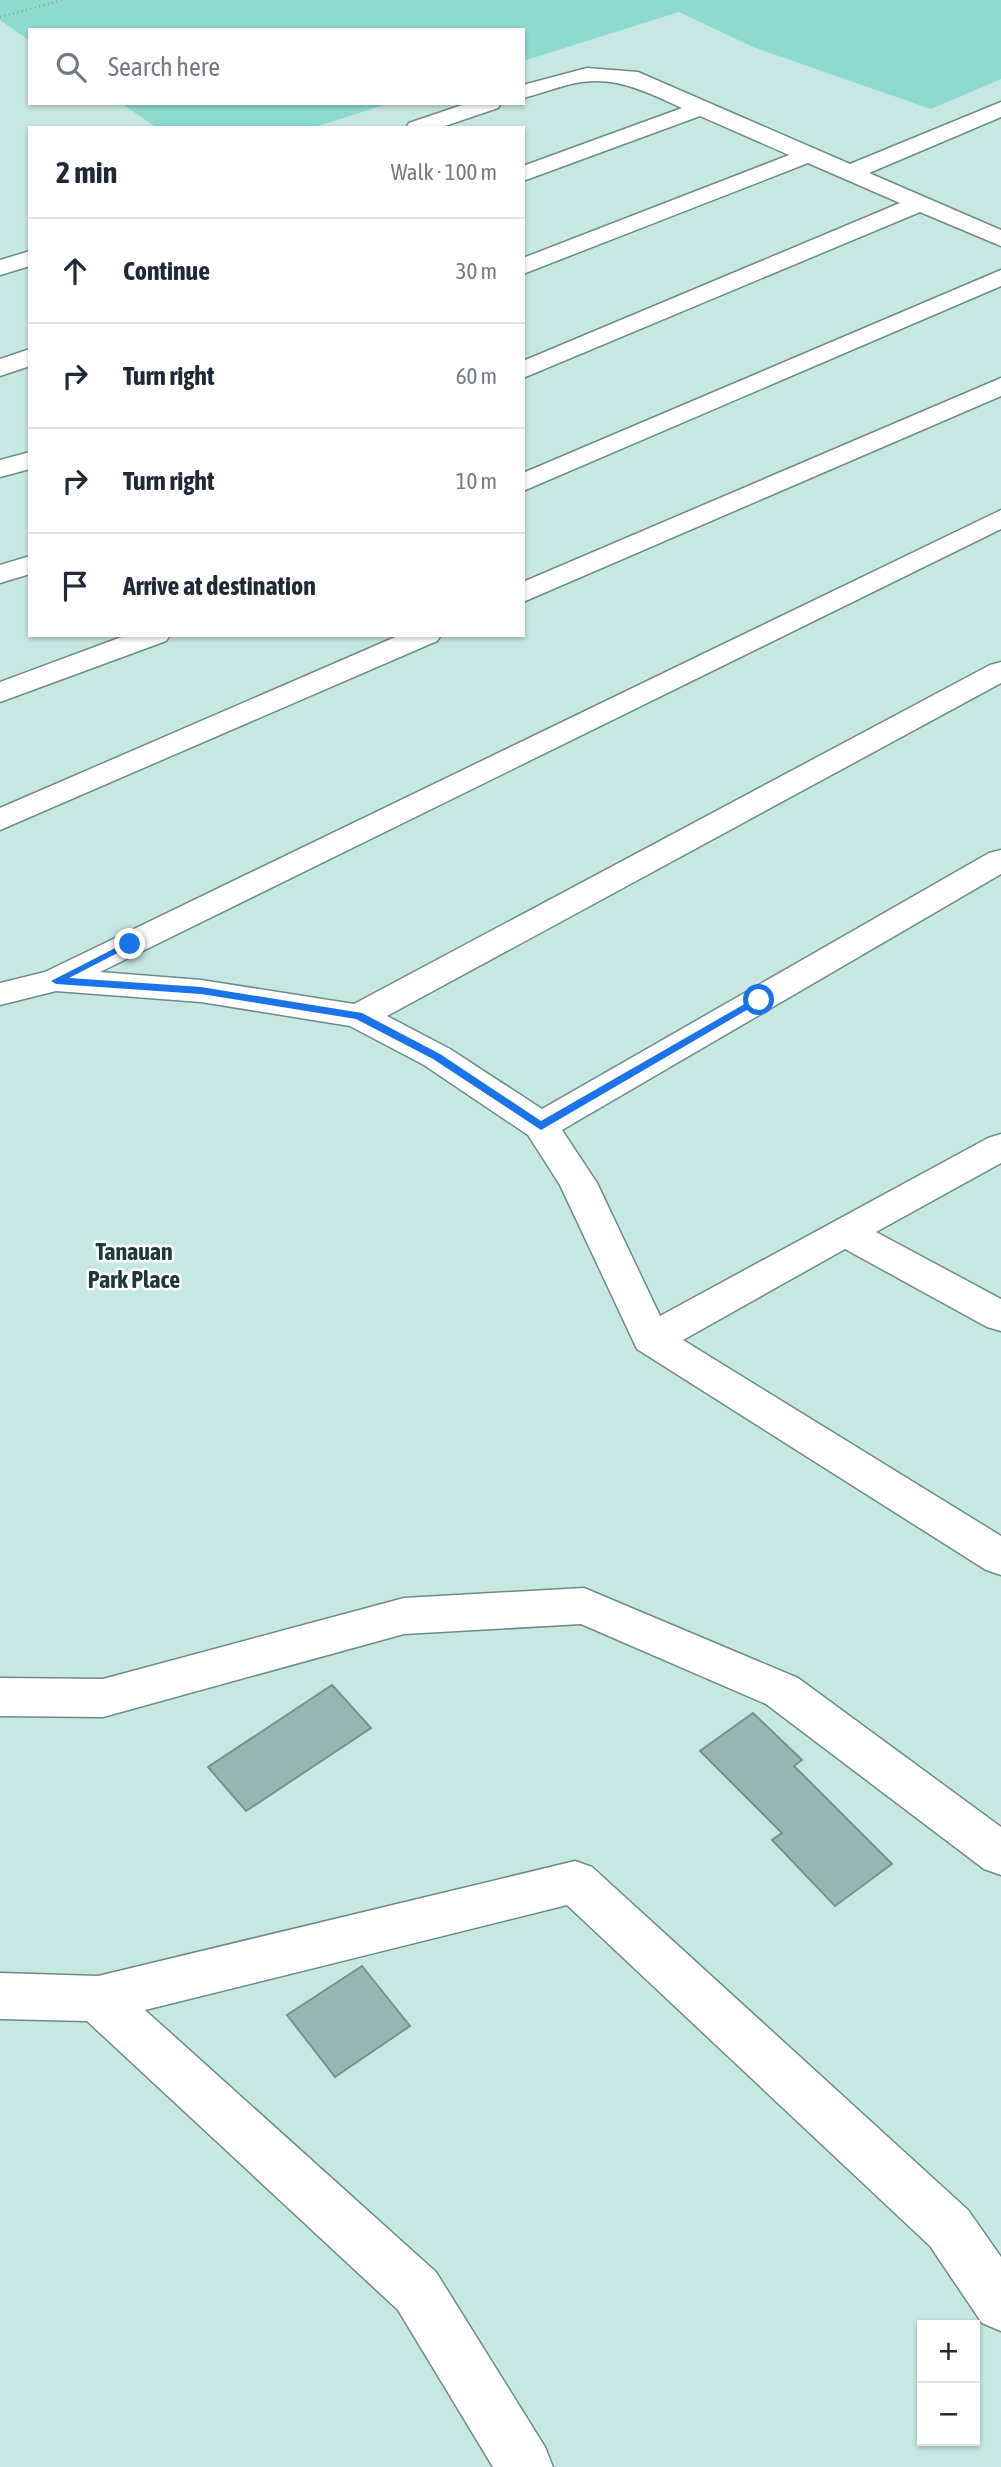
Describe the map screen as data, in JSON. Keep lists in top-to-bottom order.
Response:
{
  "districts": ["Tanauan Park Place"],
  "page": {
    "search": "Search here",
    "heading": ["2 min", "Walk · 100 m"],
    "list": [
      ["Continue", "30 m"],
      ["Turn right", "60 m"],
      ["Turn right", "10 m"],
      "Arrive at destination"
    ],
    "map_buttons": ["+", "−"]
  }
}
